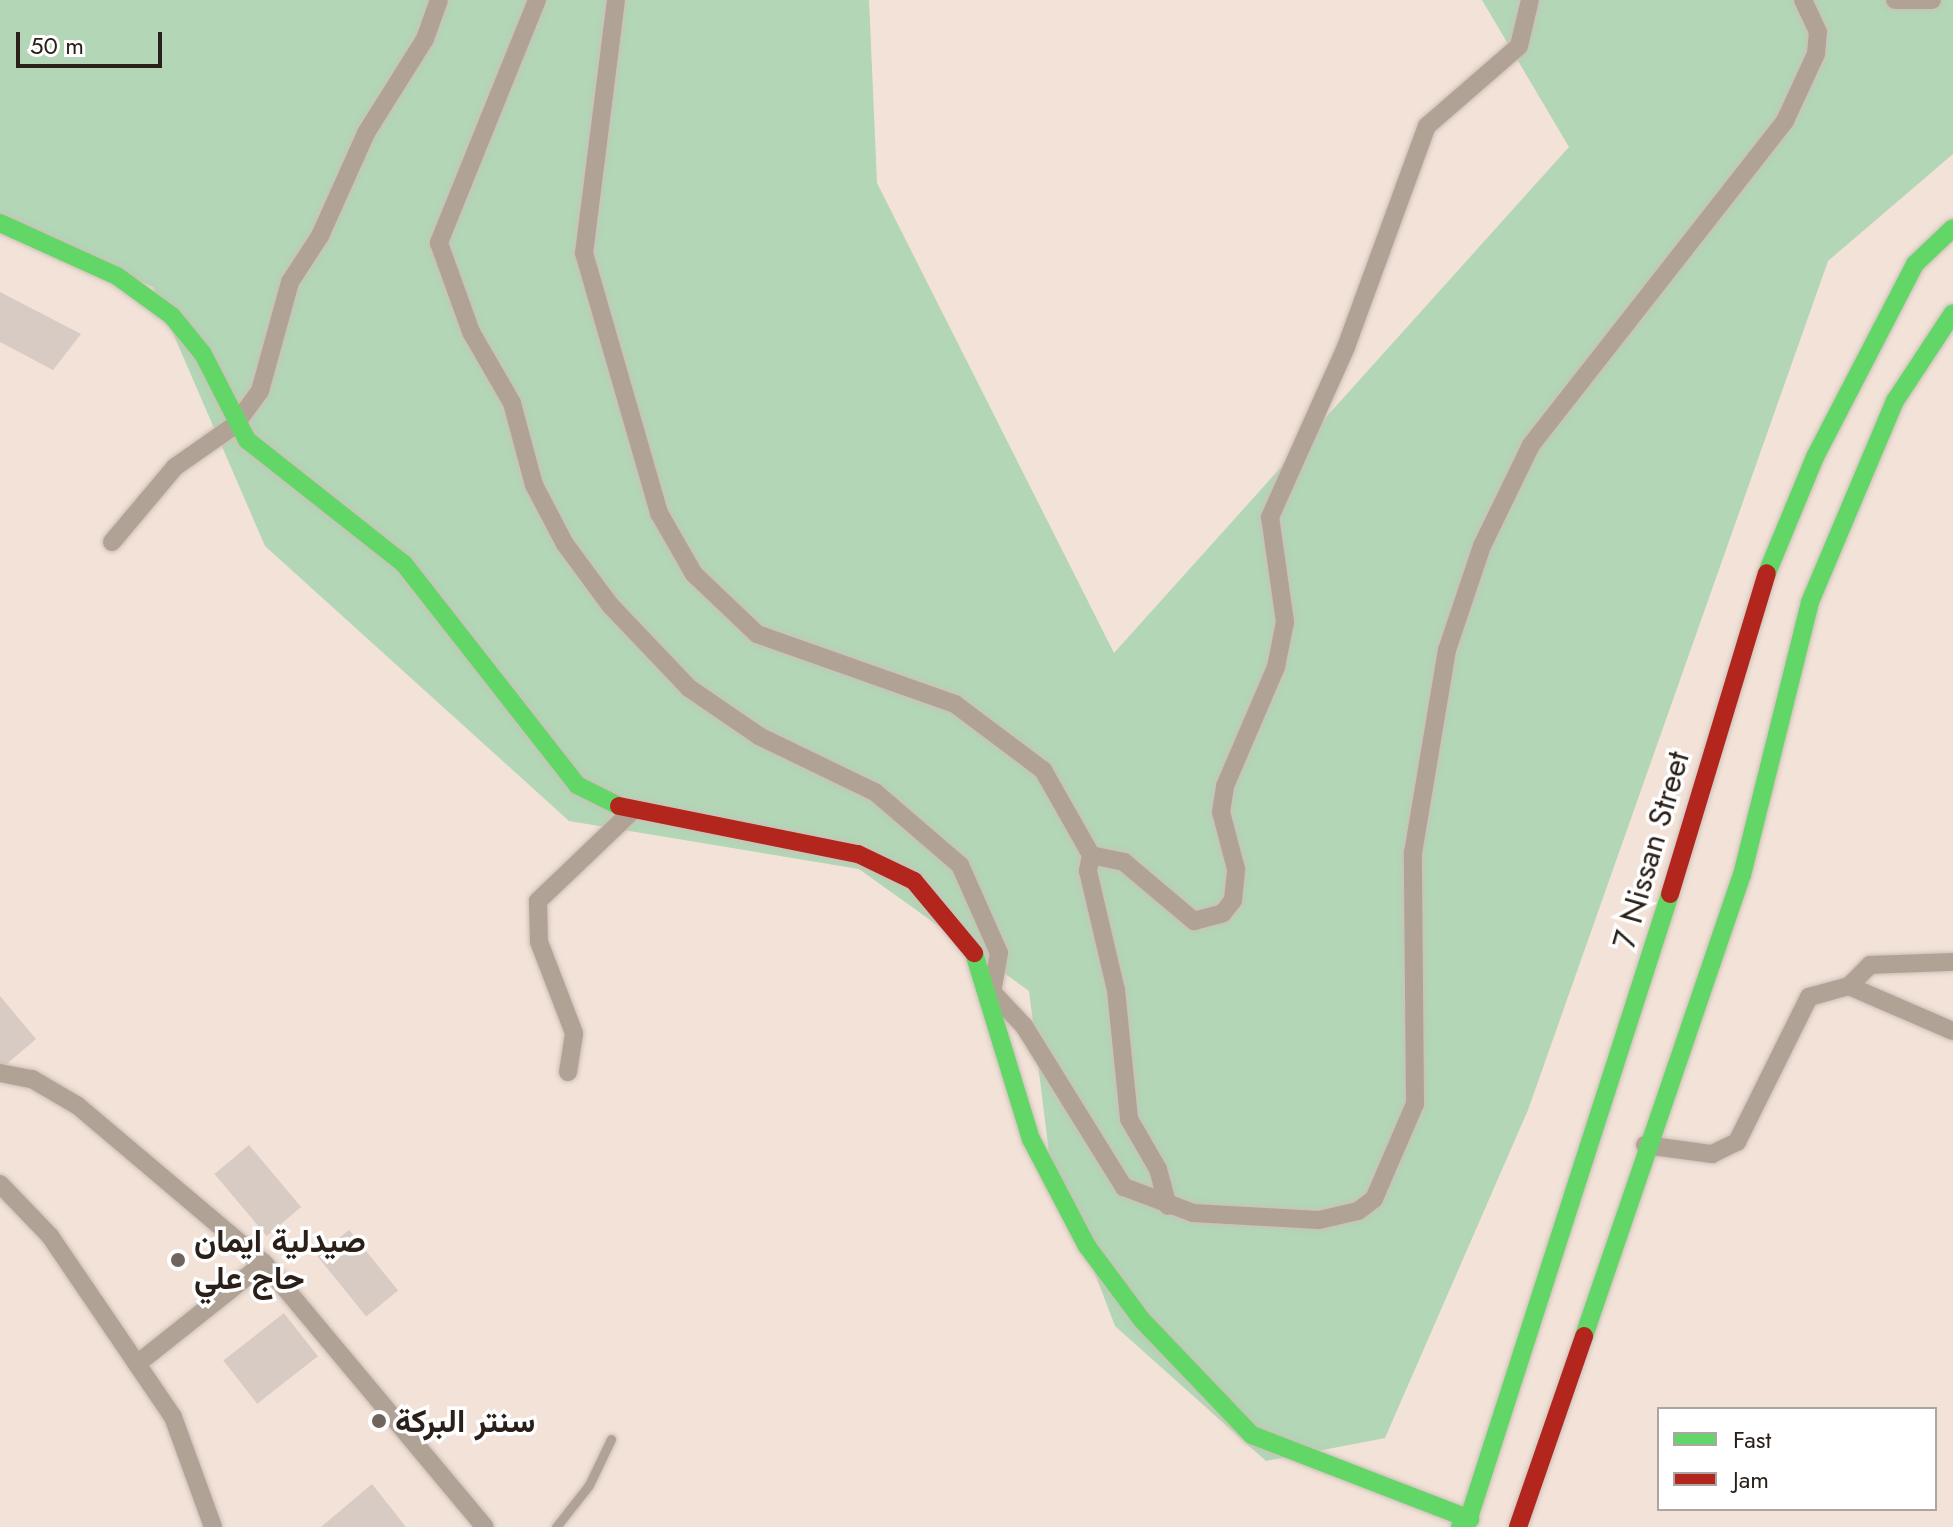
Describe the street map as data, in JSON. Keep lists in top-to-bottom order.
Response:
{
  "streets": {
    "main road": ["7 Nissan Street"]
  },
  "places": ["صيدلية ايمان حاج علي", "سنتر البركة"],
  "legend": ["Fast", "Jam"],
  "scale_bar": "50 m"
}
